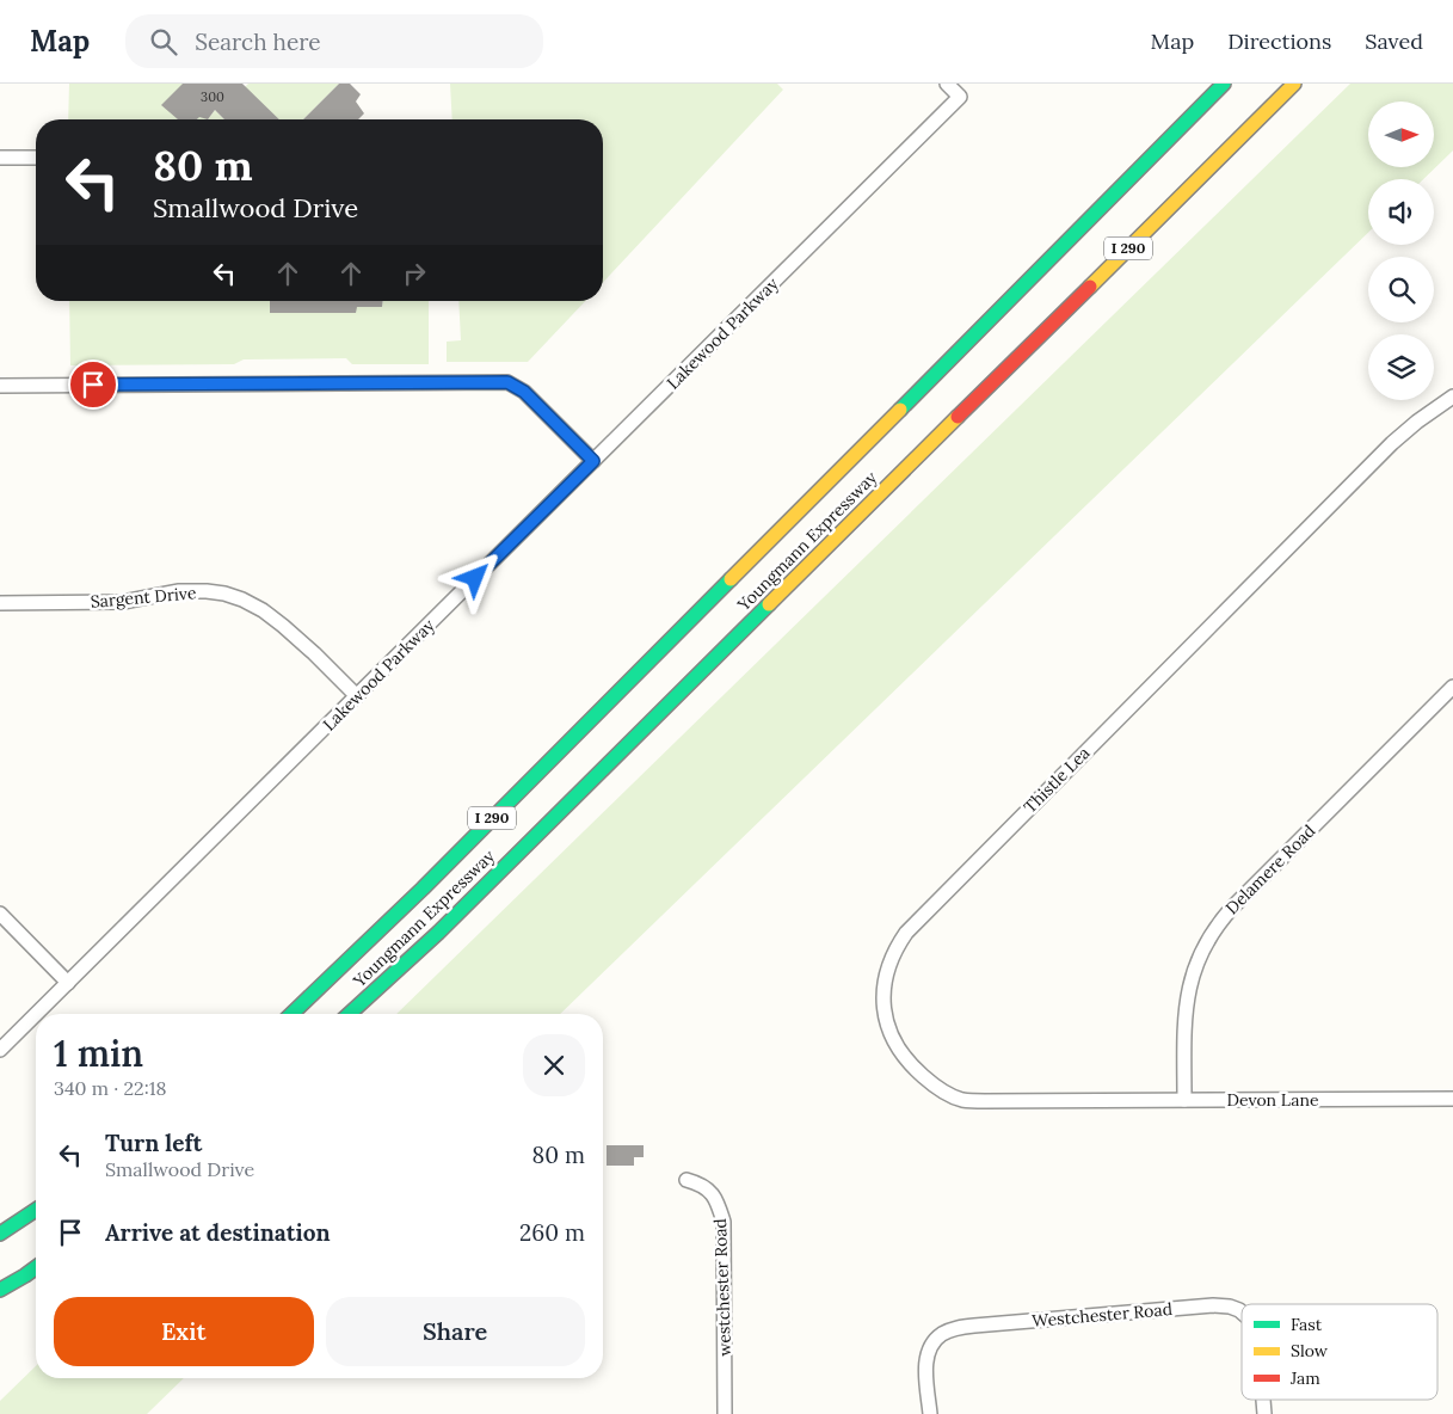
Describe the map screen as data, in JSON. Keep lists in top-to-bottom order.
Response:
{
  "streets": {
    "highway": ["I 290", "Youngmann Expressway"],
    "street": [
      "Lakewood Parkway",
      "Sargent Drive",
      "Thistle Lea",
      "Delamere Road",
      "Devon Lane",
      "westchester Road",
      "Westchester Road"
    ]
  },
  "crossings": [
    ["Lakewood Parkway", "Sargent Drive"],
    ["Thistle Lea", "Devon Lane"],
    ["Delamere Road", "Devon Lane"]
  ],
  "house_numbers": ["300"],
  "legend": ["Fast", "Slow", "Jam"],
  "north": "right",
  "page": {
    "header": "Map",
    "search": "Search here",
    "nav": ["Map", "Directions", "Saved"],
    "turn": ["80 m", "Smallwood Drive"],
    "heading": ["1 min", "340 m · 22:18"],
    "list": [
      {
        "name": "Turn left",
        "note": "Smallwood Drive",
        "value": "80 m"
      },
      {
        "name": "Arrive at destination",
        "value": "260 m"
      }
    ],
    "buttons": ["Exit", "Share"]
  }
}
